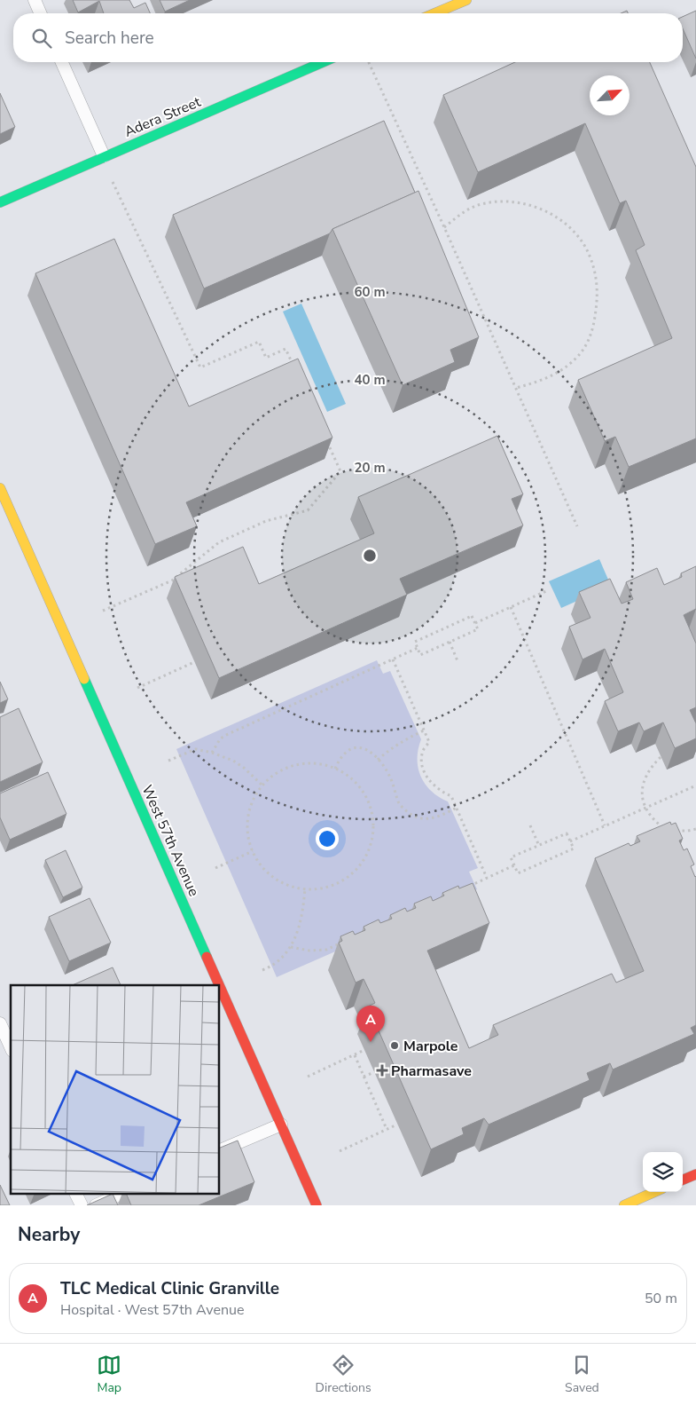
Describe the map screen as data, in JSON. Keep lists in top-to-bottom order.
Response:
{
  "streets": {
    "main road": ["Adera Street", "West 57th Avenue"]
  },
  "places": {
    "other": ["Marpole"],
    "health": ["Pharmasave"]
  },
  "north": "top right",
  "page": {
    "search": "Search here",
    "pins": "A",
    "heading": "Nearby",
    "list": [
      {
        "mark": "A",
        "name": "TLC Medical Clinic Granville",
        "note": "Hospital · West 57th Avenue",
        "value": "50 m"
      }
    ],
    "nav": ["Map", "Directions", "Saved"]
  },
  "rings": ["60 m", "40 m", "20 m"]
}
